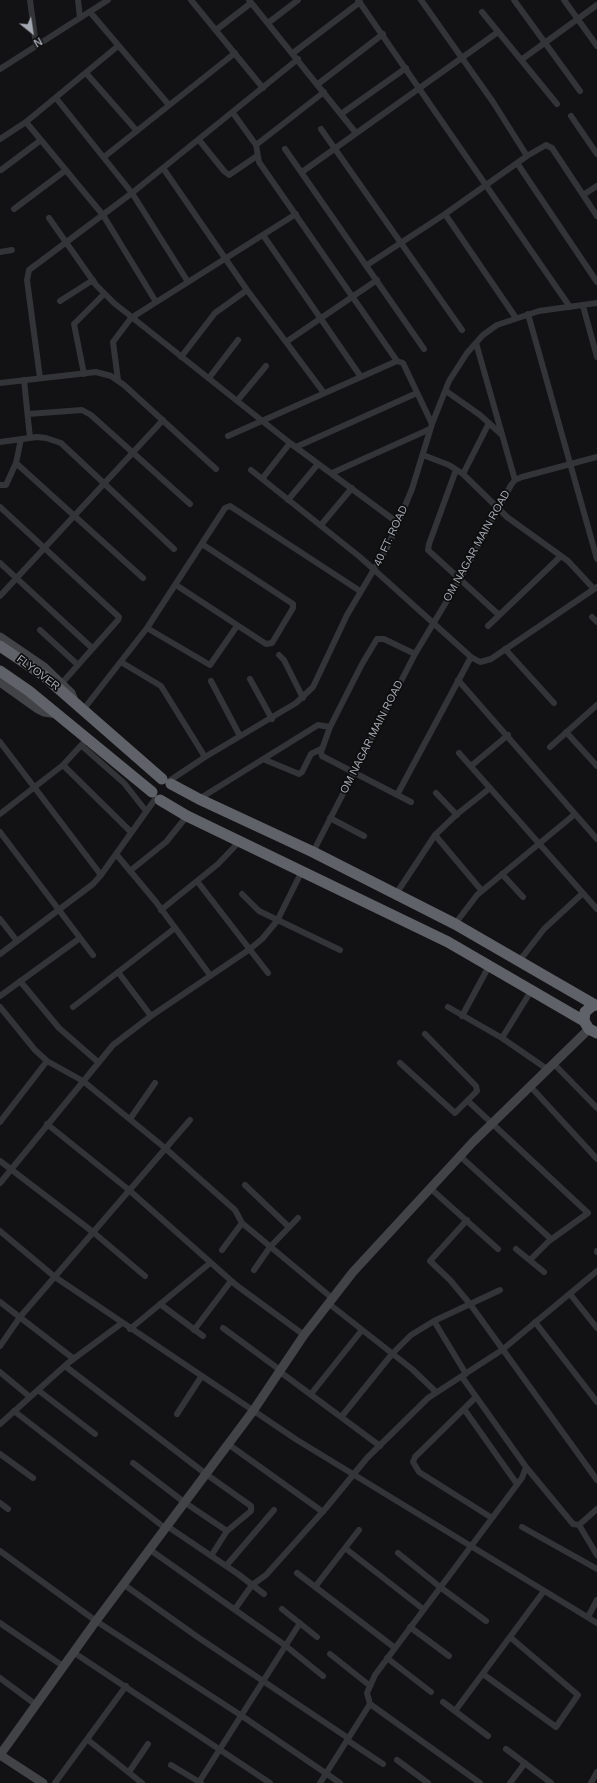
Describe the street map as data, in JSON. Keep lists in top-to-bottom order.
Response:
{
  "streets": {
    "highway": ["FLYOVER"],
    "street": ["40 FT. ROAD", "OM NAGAR MAIN ROAD"]
  },
  "crossings": [
    ["40 FT. ROAD", "FLYOVER"],
    ["OM NAGAR MAIN ROAD", "FLYOVER"]
  ],
  "north": "bottom right"
}
